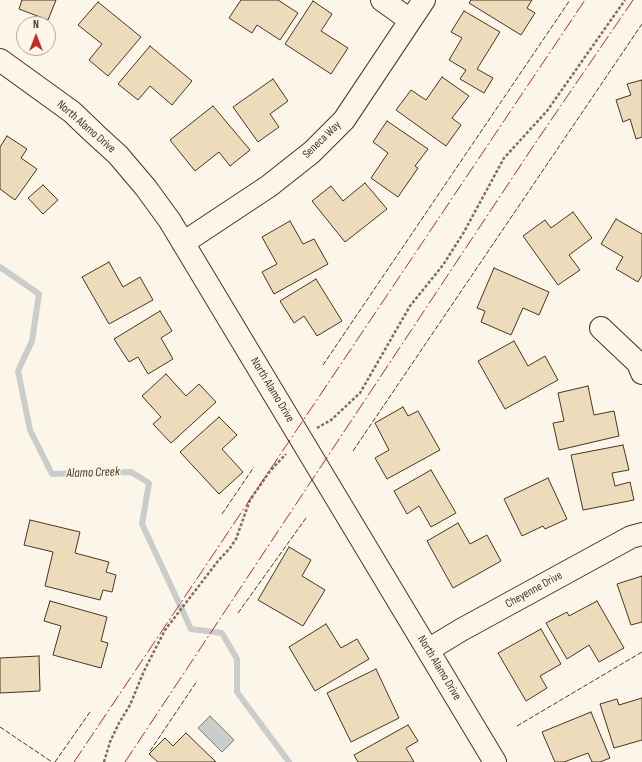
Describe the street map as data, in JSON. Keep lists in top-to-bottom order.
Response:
{
  "streets": {
    "street": ["North Alamo Drive", "Seneca Way", "Cheyenne Drive"]
  },
  "crossings": [
    ["North Alamo Drive", "Seneca Way"],
    ["North Alamo Drive", "Cheyenne Drive"]
  ],
  "water": ["Alamo Creek"],
  "north": "top"
}
